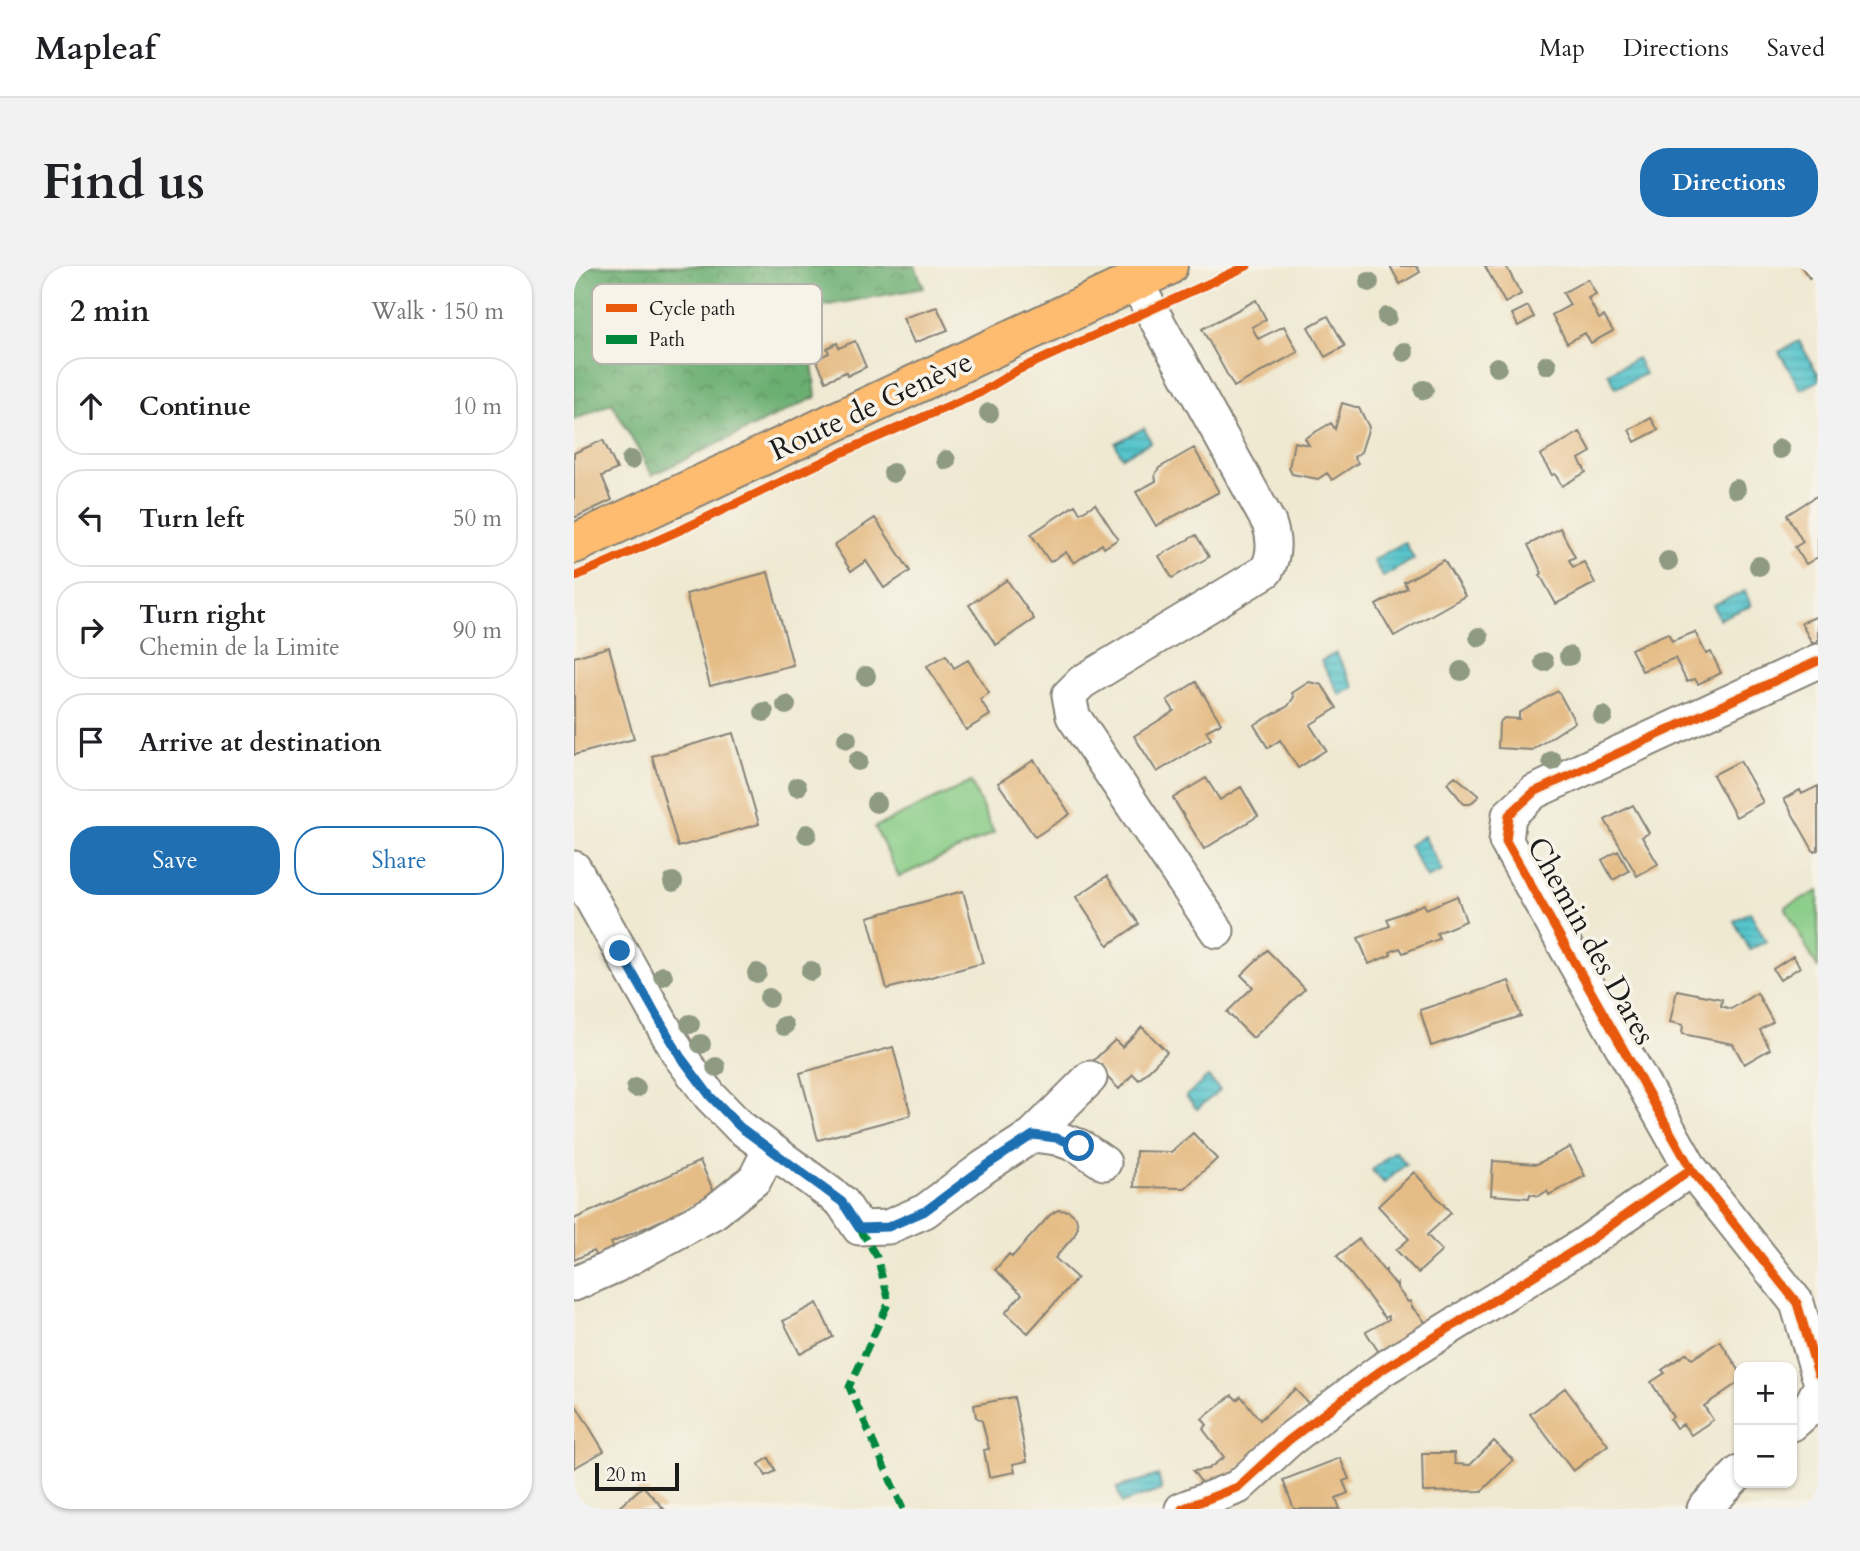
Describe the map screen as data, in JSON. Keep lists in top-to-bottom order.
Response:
{
  "streets": {
    "main road": ["Route de Genève"],
    "street": ["Chemin des Dares"]
  },
  "legend": ["Cycle path", "Path"],
  "scale_bar": "20 m",
  "page": {
    "header": "Mapleaf",
    "nav": ["Map", "Directions", "Saved"],
    "buttons": [
      "Directions",
      ["Save", "Share"]
    ],
    "title": "Find us",
    "heading": ["2 min", "Walk · 150 m"],
    "list": [
      ["Continue", "10 m"],
      ["Turn left", "50 m"],
      ["Turn right", "Chemin de la Limite", "90 m"],
      "Arrive at destination"
    ],
    "map_buttons": ["+", "−"],
    "scale": "20 m"
  }
}
